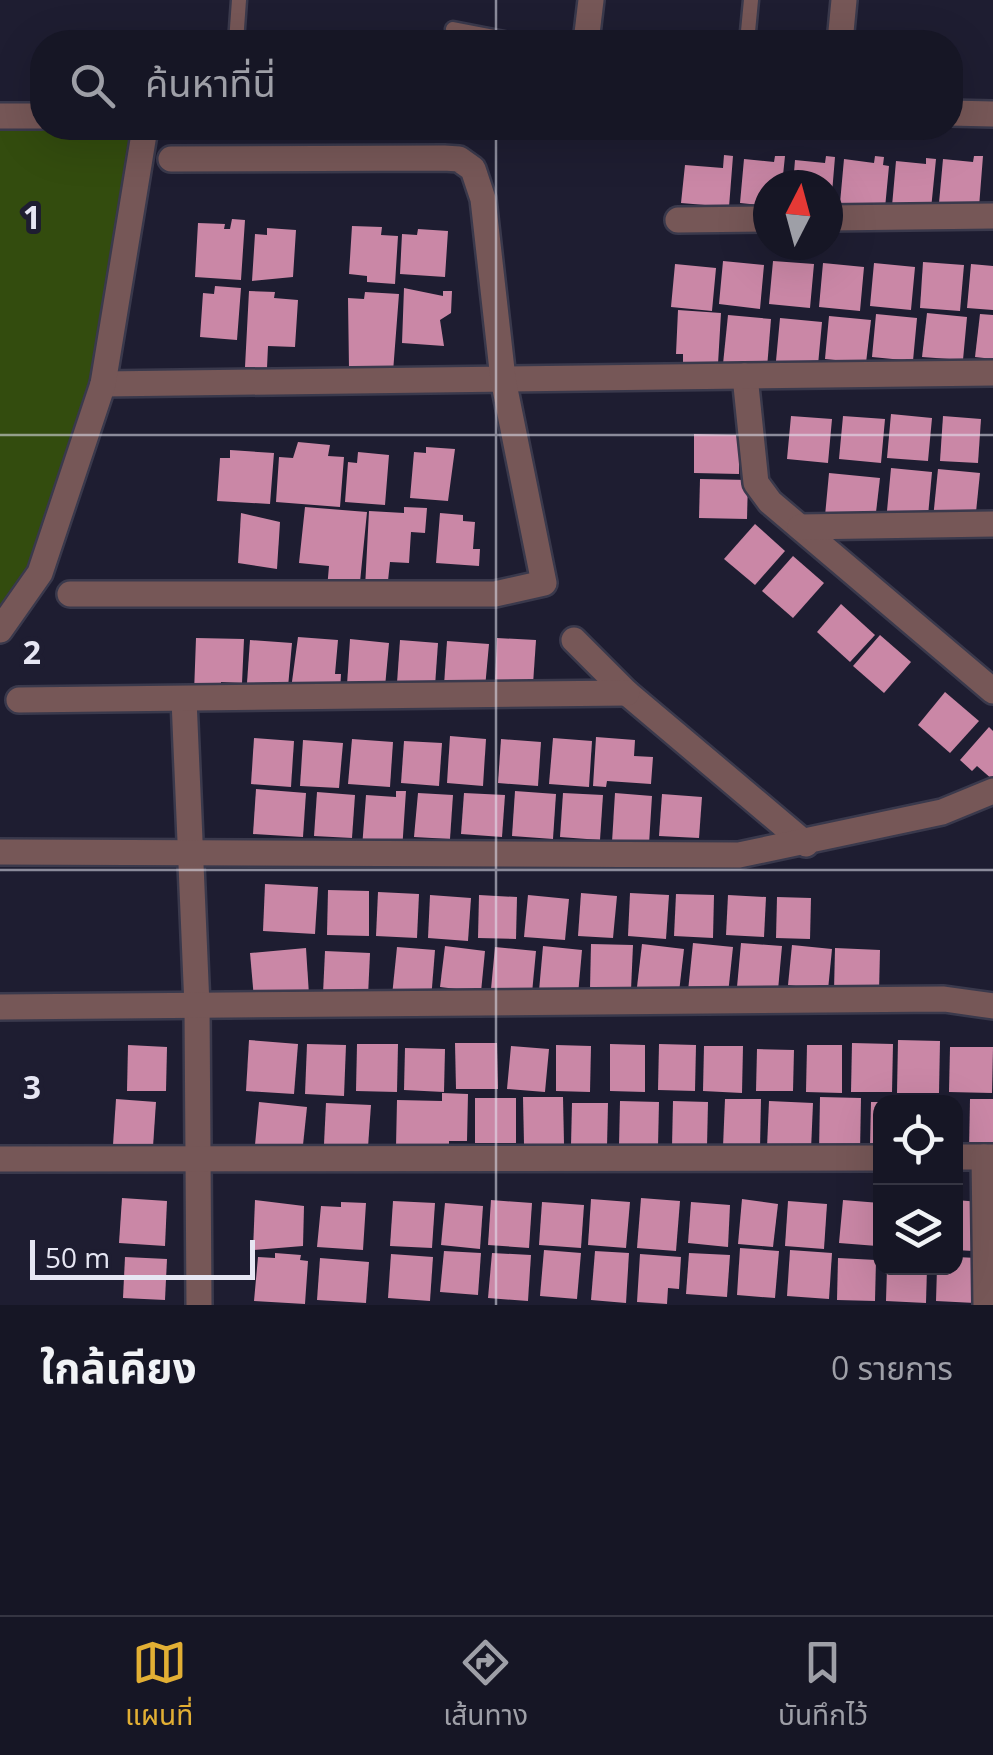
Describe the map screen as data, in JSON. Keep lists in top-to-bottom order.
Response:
{
  "scale_bar": "50 m",
  "north": "top",
  "page": {
    "search": "ค้นหาที่นี่",
    "scale": "50 m",
    "heading": ["ใกล้เคียง", "0 รายการ"],
    "nav": ["แผนที่", "เส้นทาง", "บันทึกไว้"]
  },
  "grid": {
    "rows": ["1", "2", "3"]
  }
}
